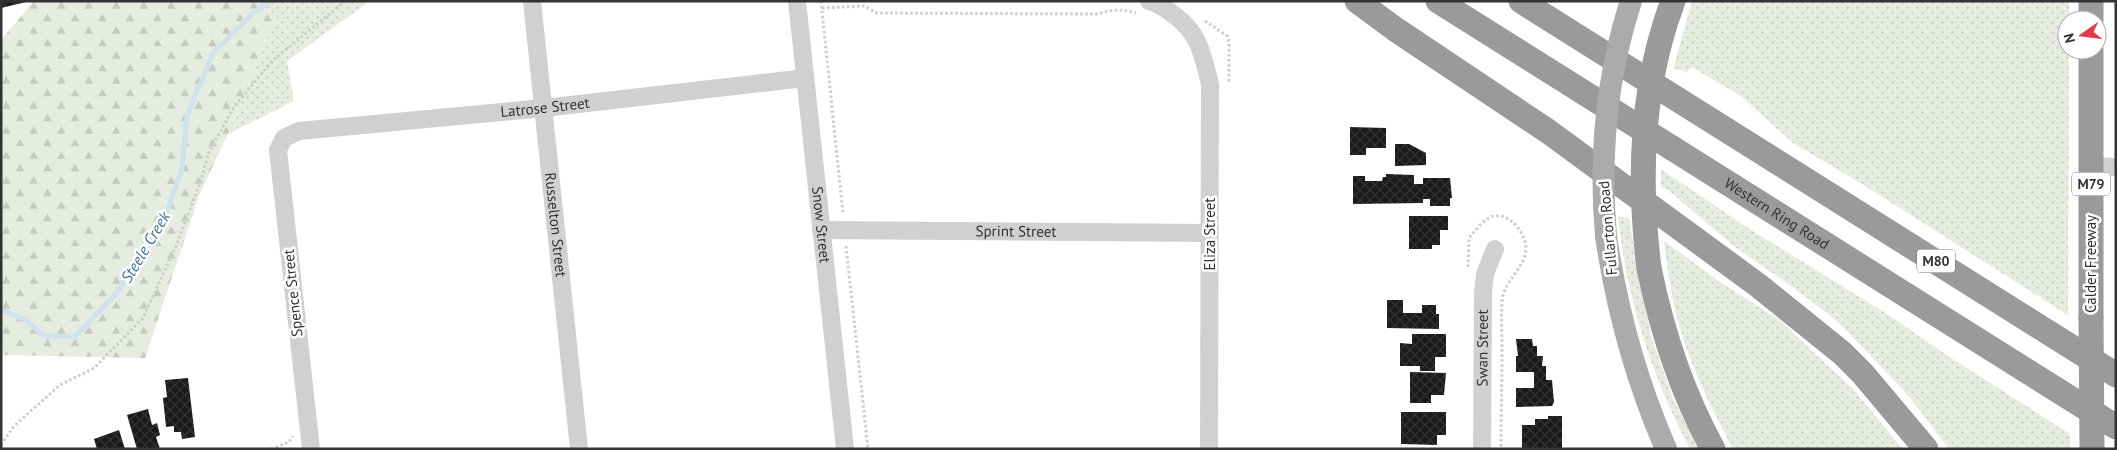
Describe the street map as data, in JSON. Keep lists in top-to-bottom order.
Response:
{
  "streets": {
    "highway": [
      "M79",
      "Western Ring Road",
      "M80",
      "Calder Freeway"
    ],
    "main road": ["Fullarton Road"],
    "street": [
      "Latrose Street",
      "Russelton Street",
      "Snow Street",
      "Sprint Street",
      "Eliza Street",
      "Spence Street",
      "Swan Street"
    ]
  },
  "crossings": [
    ["Latrose Street", "Russelton Street"],
    ["Latrose Street", "Snow Street"],
    ["Latrose Street", "Spence Street"],
    ["Snow Street", "Sprint Street"],
    ["Sprint Street", "Eliza Street"]
  ],
  "water": ["Steele Creek"],
  "north": "left"
}
